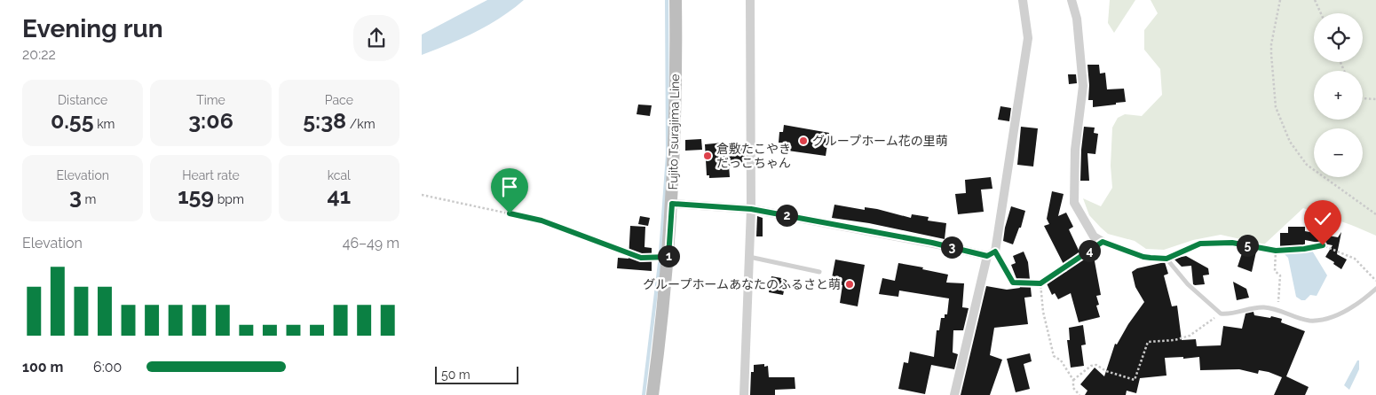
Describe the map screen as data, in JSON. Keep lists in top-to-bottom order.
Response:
{
  "streets": {
    "main road": ["Fujito Tsurajima Line"]
  },
  "places": ["グループホーム花の里萌", "倉敷たこやき だっこちゃん", "グループホームあなたのふるさと萌"],
  "scale_bar": "50 m",
  "page": {
    "heading": ["Evening run", "20:22"],
    "map_buttons": ["+", "−"],
    "stats": [
      ["Distance", "0.55 km"],
      ["Time", "3:06"],
      ["Pace", "5:38 /km"],
      ["Elevation", "3 m"],
      ["Heart rate", "159 bpm"],
      ["kcal", "41"]
    ],
    "pins": [
      "2",
      "5",
      "3",
      "4",
      "1"
    ],
    "chart": ["Elevation", "46–49 m"],
    "list": [
      {
        "name": "100 m",
        "note": "6:00"
      }
    ],
    "scale": "50 m"
  }
}
